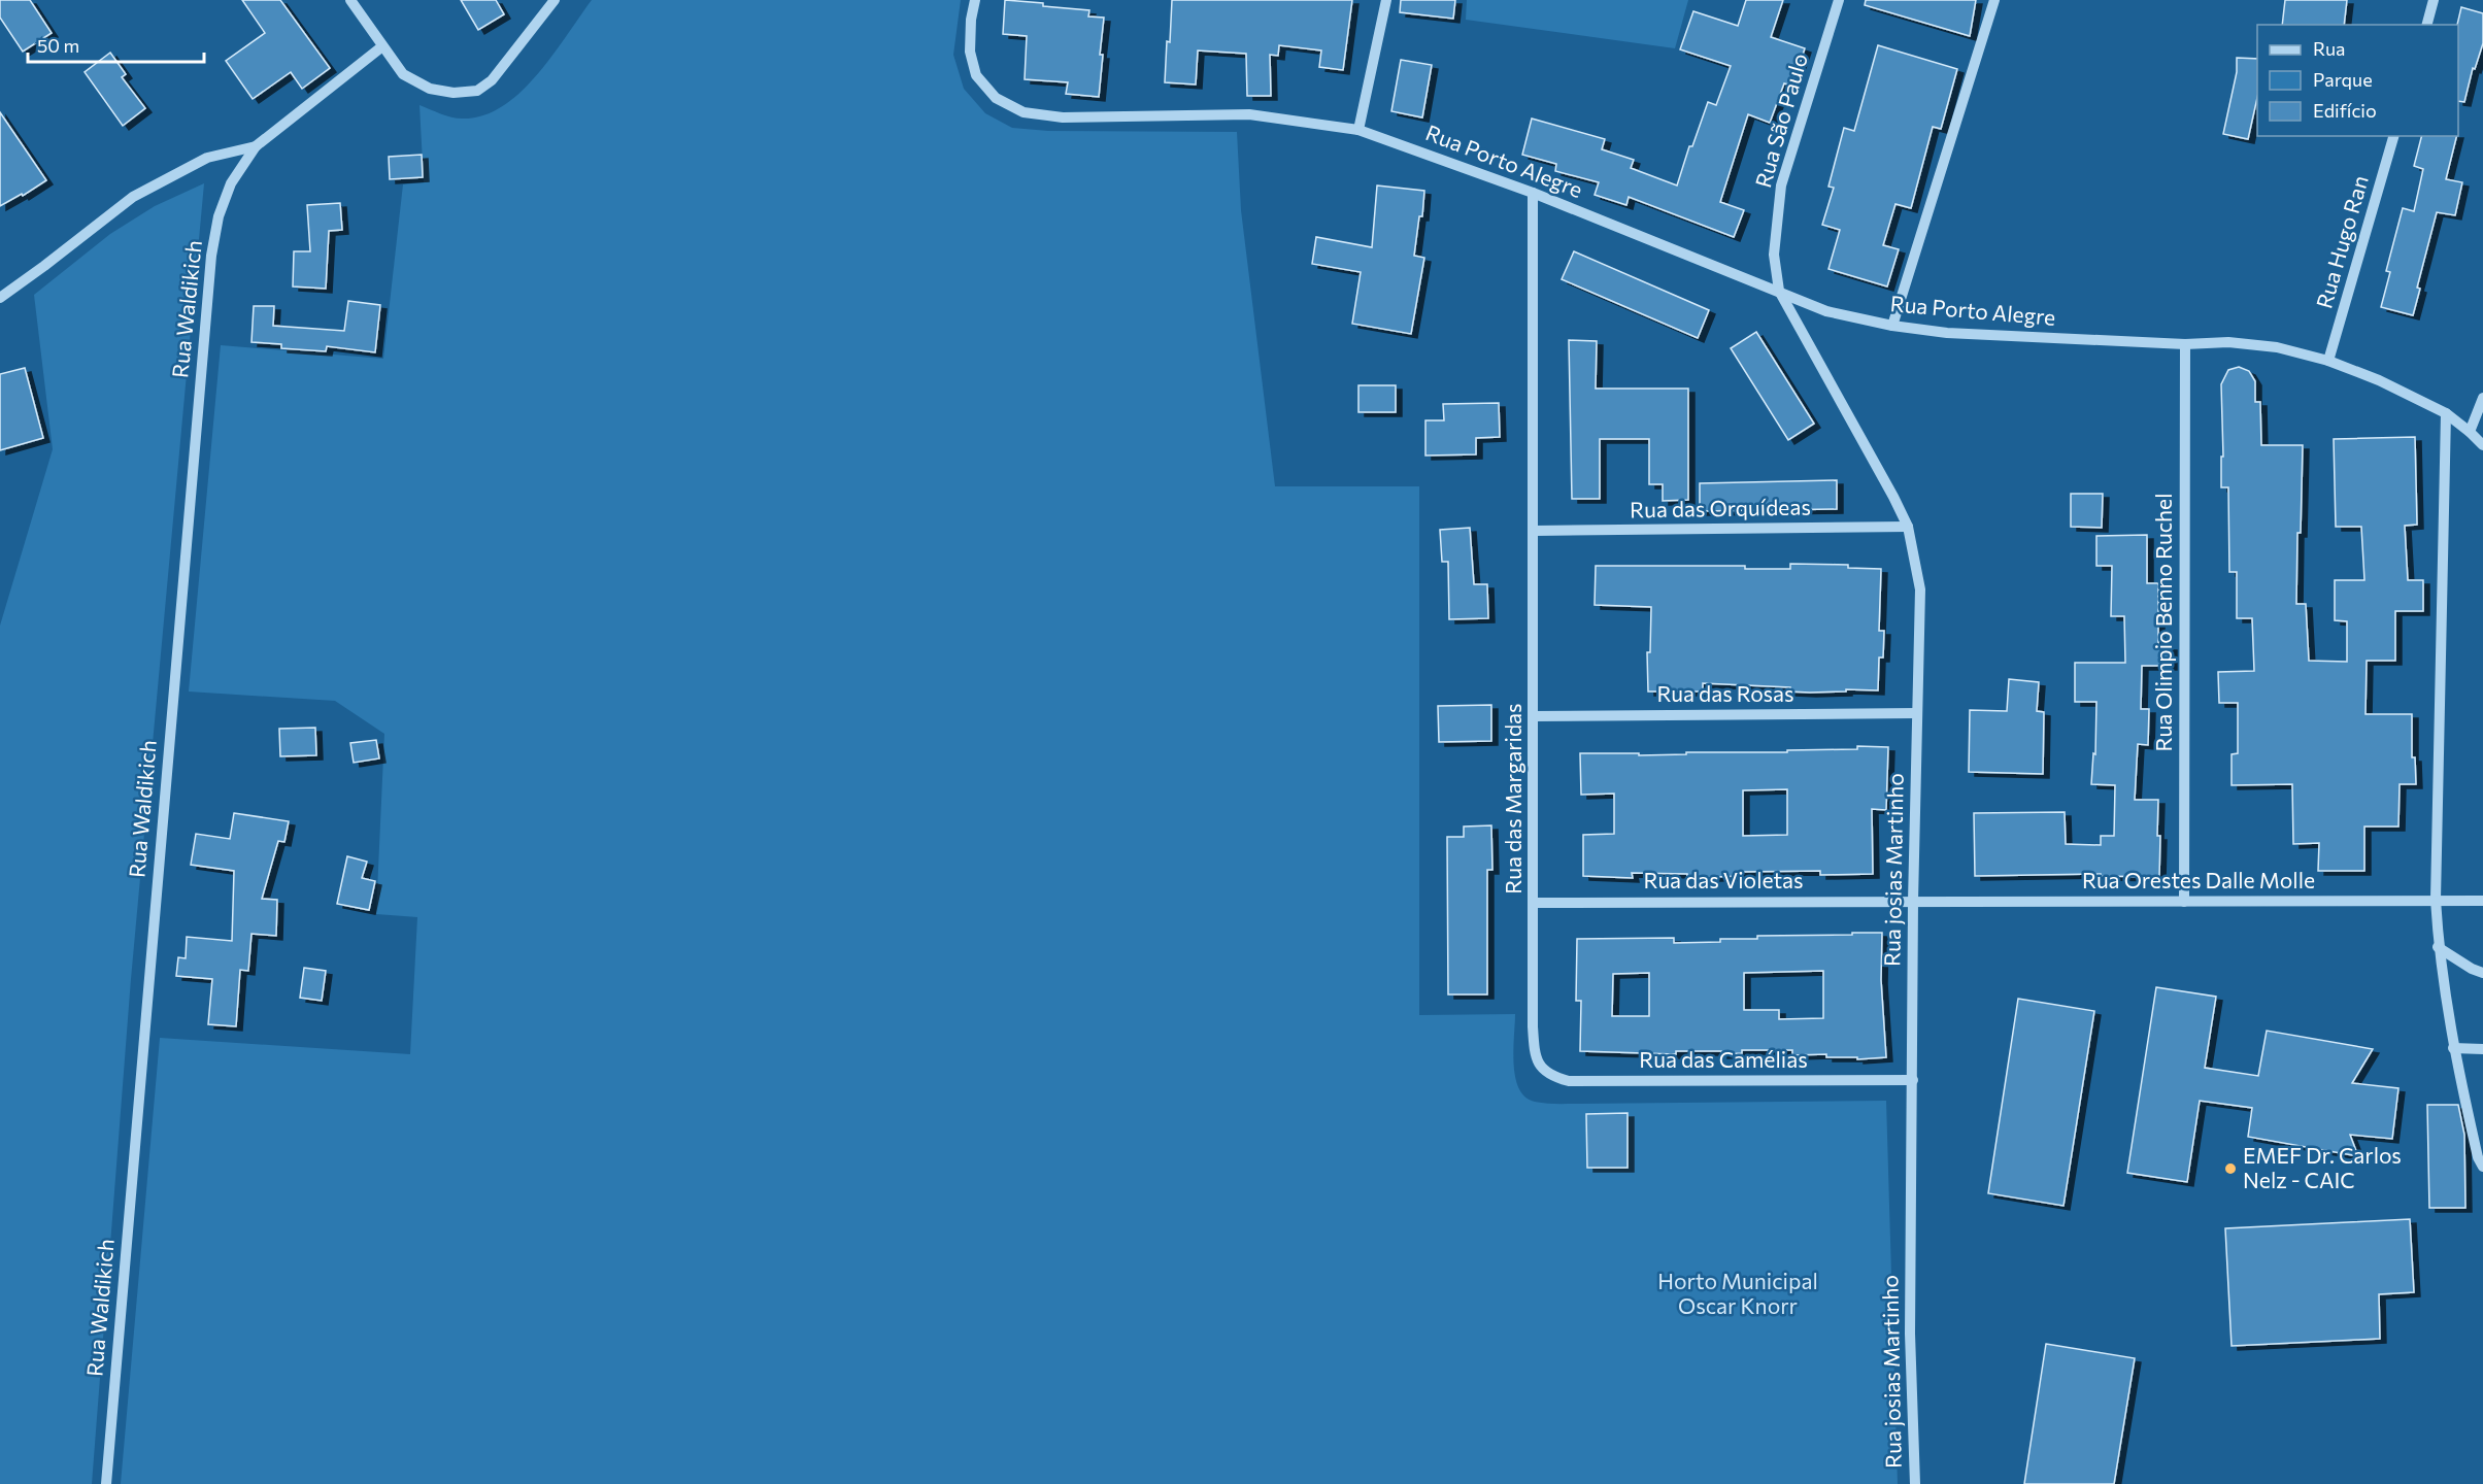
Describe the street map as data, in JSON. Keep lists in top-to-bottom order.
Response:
{
  "streets": {
    "street": [
      "Rua São Paulo",
      "Rua Porto Alegre",
      "Rua Hugo Ran",
      "Rua Waldikich",
      "Rua das Orquídeas",
      "Rua Olimpio Benno Ruchel",
      "Rua das Rosas",
      "Rua das Margaridas",
      "Rua josias Martinho",
      "Rua das Violetas",
      "Rua Orestes Dalle Molle",
      "Rua das Camélias"
    ]
  },
  "crossings": [
    ["Rua São Paulo", "Rua Porto Alegre"],
    ["Rua São Paulo", "Rua josias Martinho"],
    ["Rua Porto Alegre", "Rua Hugo Ran"],
    ["Rua Porto Alegre", "Rua Olimpio Benno Ruchel"],
    ["Rua Porto Alegre", "Rua das Margaridas"],
    ["Rua Porto Alegre", "Rua josias Martinho"],
    ["Rua das Orquídeas", "Rua das Margaridas"],
    ["Rua das Orquídeas", "Rua josias Martinho"],
    ["Rua Olimpio Benno Ruchel", "Rua Orestes Dalle Molle"],
    ["Rua das Rosas", "Rua das Margaridas"],
    ["Rua das Rosas", "Rua josias Martinho"],
    ["Rua das Margaridas", "Rua das Violetas"],
    ["Rua das Margaridas", "Rua das Camélias"],
    ["Rua josias Martinho", "Rua das Violetas"],
    ["Rua josias Martinho", "Rua Orestes Dalle Molle"],
    ["Rua josias Martinho", "Rua das Camélias"],
    ["Rua das Violetas", "Rua Orestes Dalle Molle"]
  ],
  "parks": ["Horto Municipal Oscar Knorr"],
  "places": ["EMEF Dr. Carlos Nelz - CAIC"],
  "legend": ["Rua", "Parque", "Edifício"],
  "scale_bar": "50 m"
}
